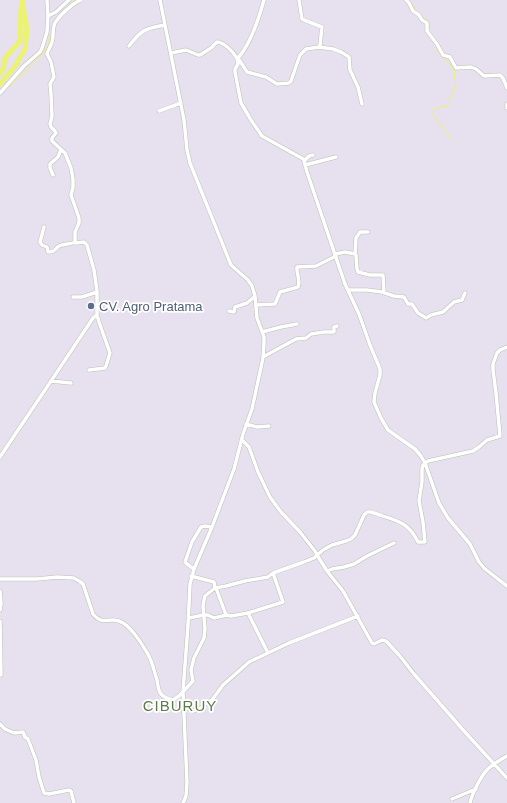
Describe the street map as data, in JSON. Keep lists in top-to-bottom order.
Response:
{
  "districts": ["CIBURUY"],
  "places": ["CV. Agro Pratama"]
}
